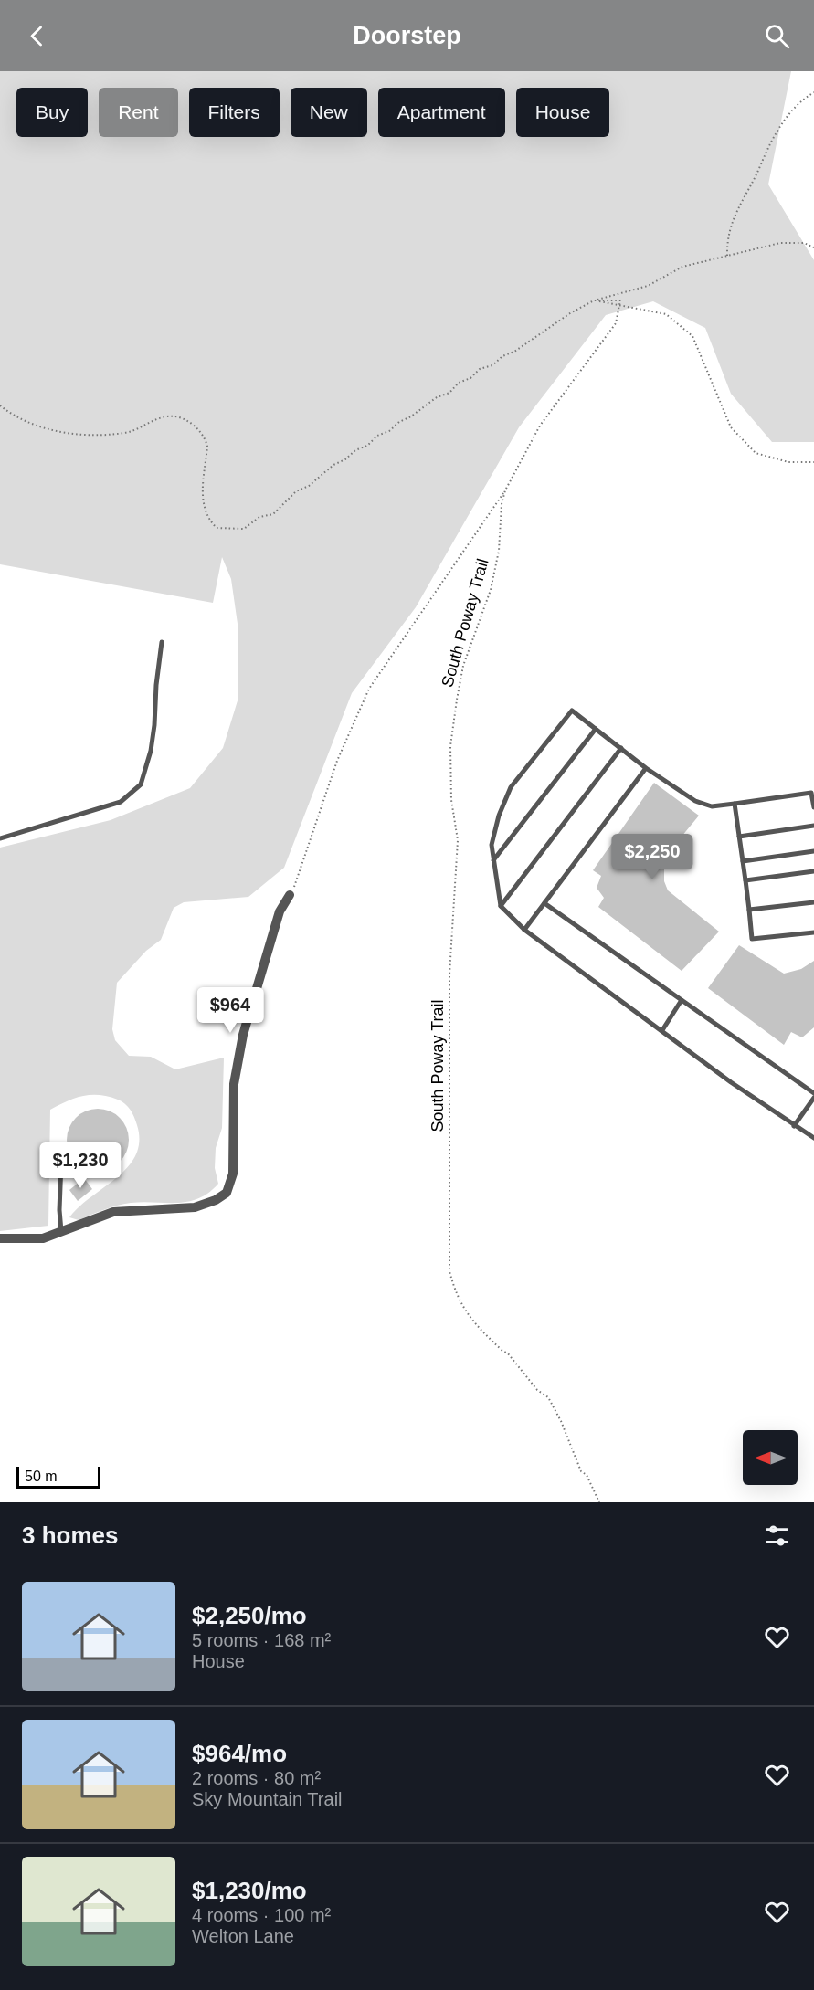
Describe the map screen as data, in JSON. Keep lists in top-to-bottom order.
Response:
{
  "streets": {
    "path": ["South Poway Trail"]
  },
  "scale_bar": "50 m",
  "north": "left",
  "page": {
    "header": "Doorstep",
    "chip": [
      "Buy",
      "Rent",
      "Filters",
      "New",
      "Apartment",
      "House"
    ],
    "price": ["$2,250", "$964", "$1,230"],
    "scale": "50 m",
    "heading": "3 homes",
    "list": [
      {
        "name": "$2,250/mo",
        "note": "5 rooms · 168 m² · House"
      },
      {
        "name": "$964/mo",
        "note": "2 rooms · 80 m² · Sky Mountain Trail"
      },
      {
        "name": "$1,230/mo",
        "note": "4 rooms · 100 m² · Welton Lane"
      }
    ]
  }
}
